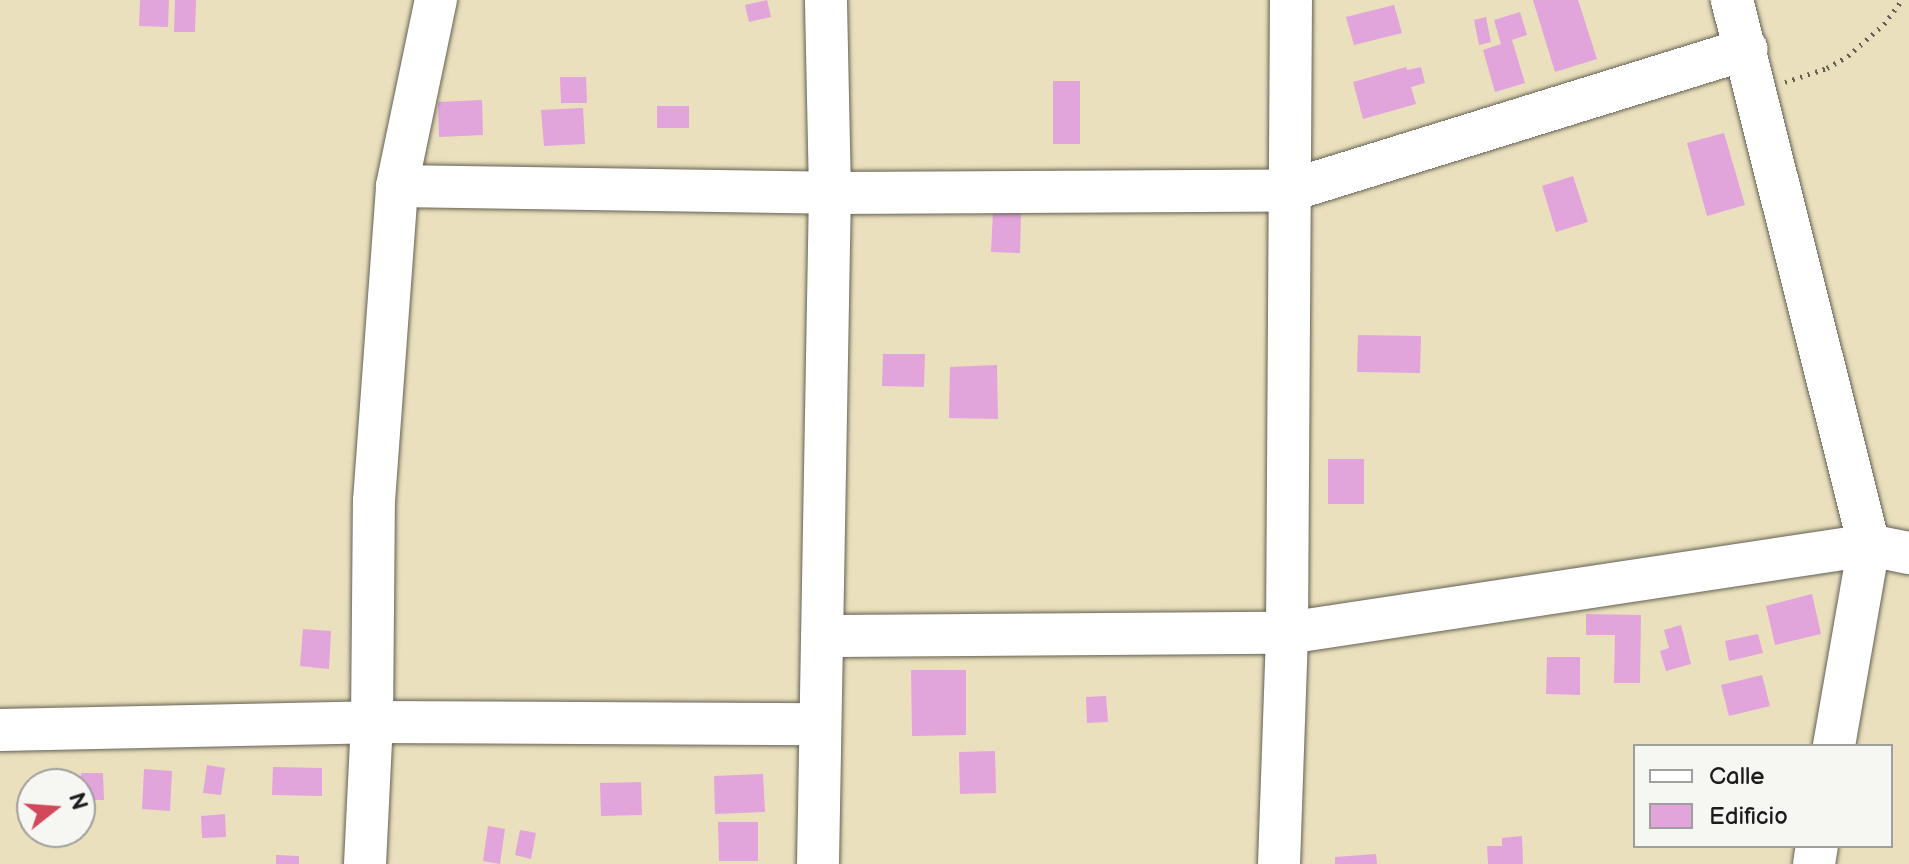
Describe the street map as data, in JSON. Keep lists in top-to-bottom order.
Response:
{
  "legend": ["Calle", "Edificio"],
  "north": "right"
}
